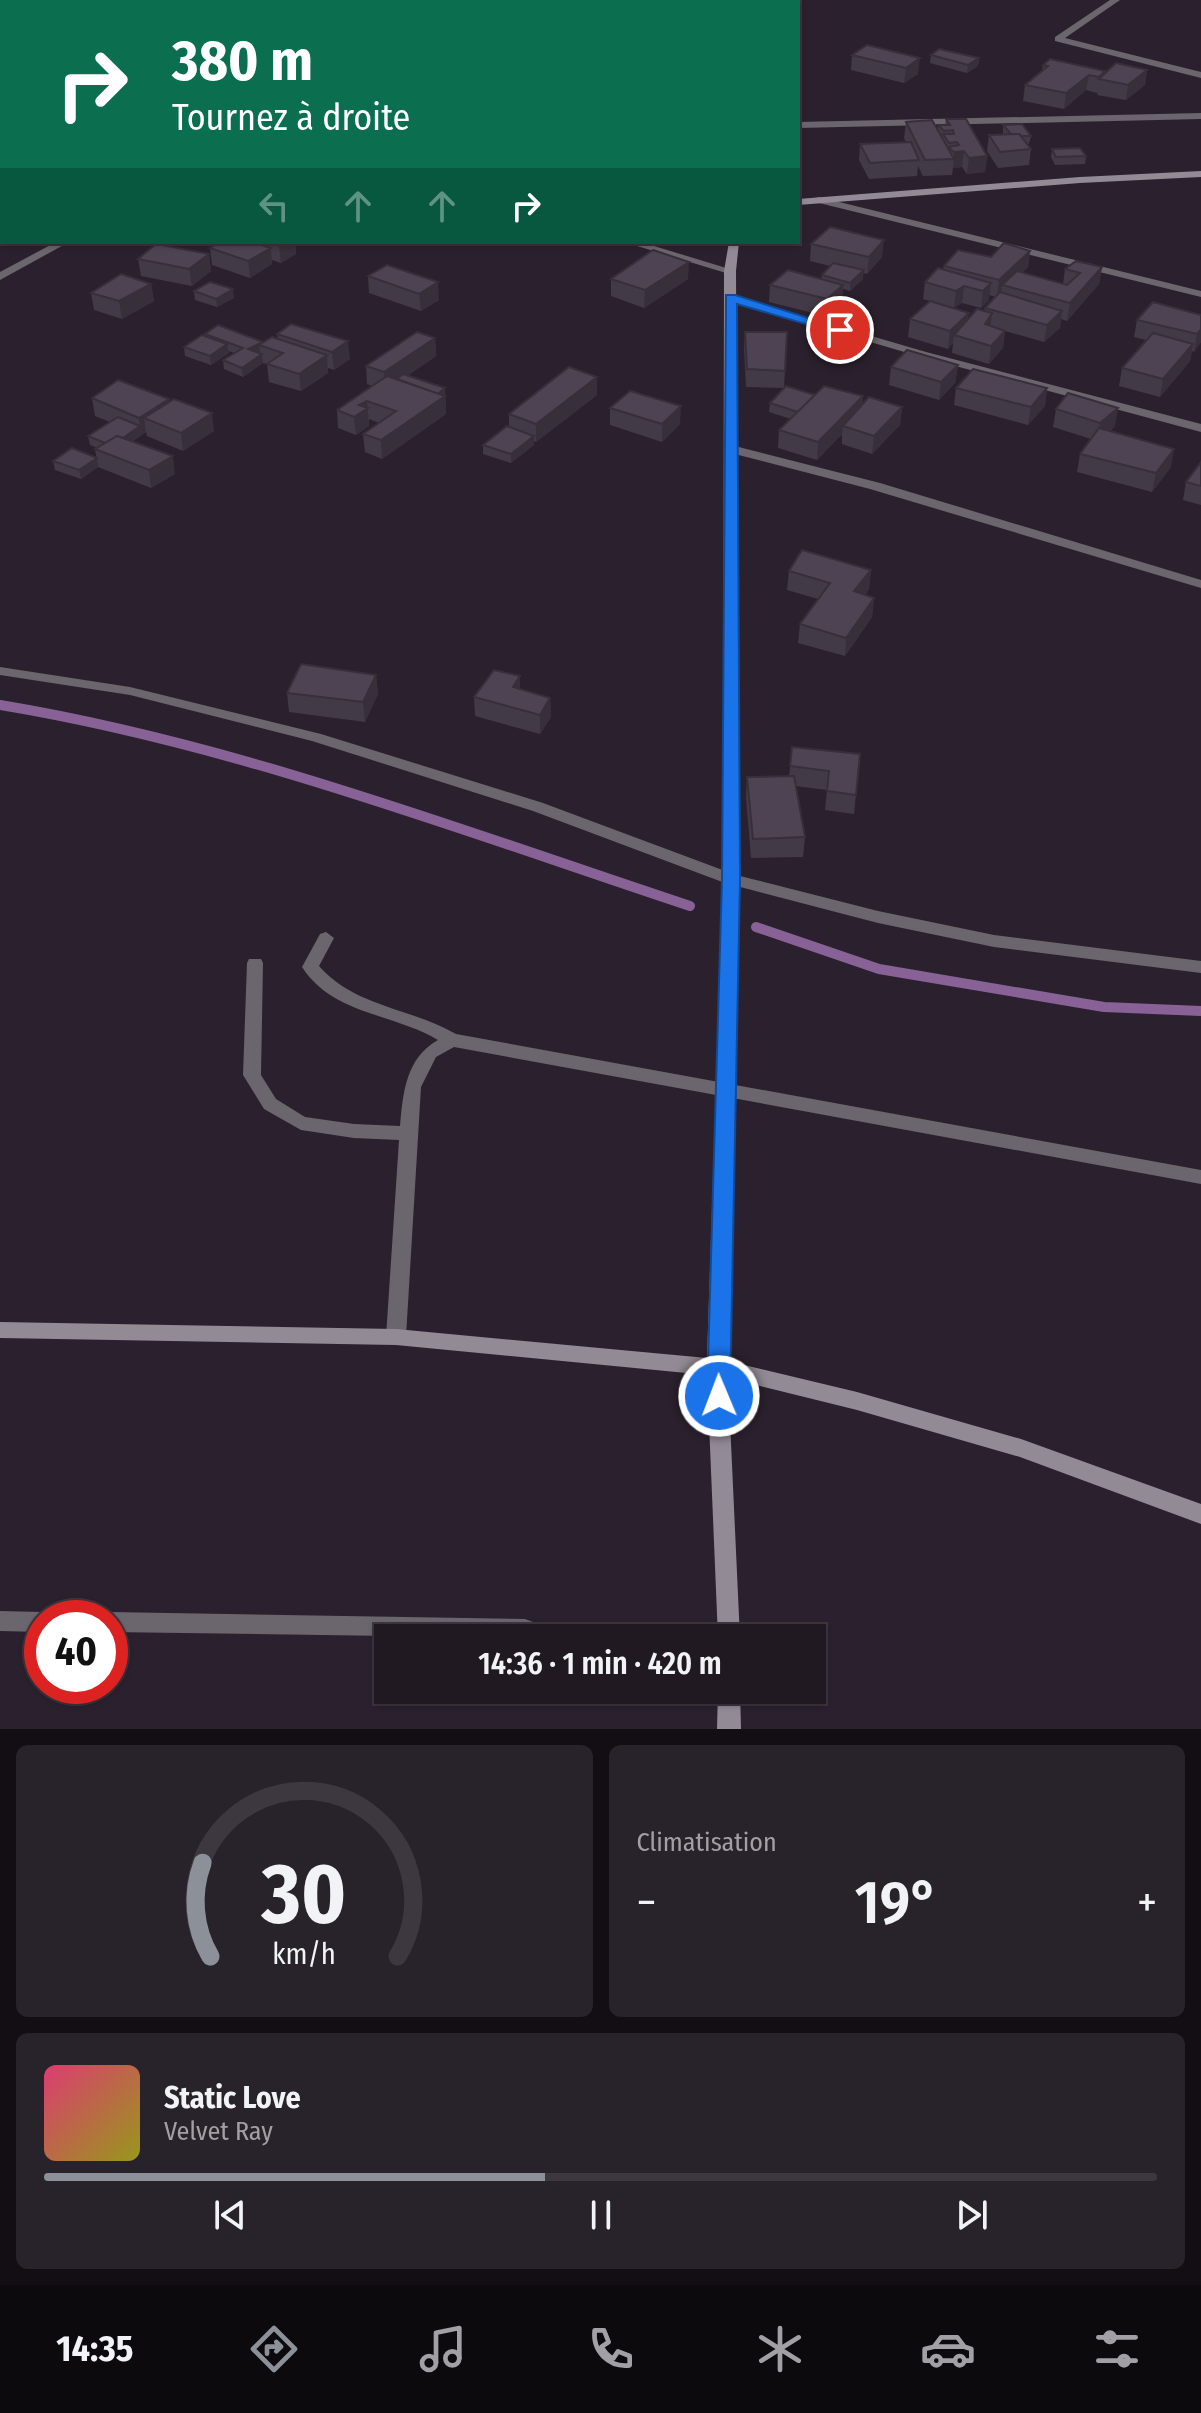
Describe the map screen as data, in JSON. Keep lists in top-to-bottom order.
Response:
{
  "page": {
    "turn": ["380 m", "Tournez à droite"],
    "limit": "40",
    "trip": "14:36 · 1 min · 420 m",
    "tile": "Climatisation",
    "heat": ["−", "19°", "+"],
    "song": ["Static Love", "Velvet Ray"],
    "tabs": "14:35",
    "gauge": ["30", "km/h"]
  }
}
